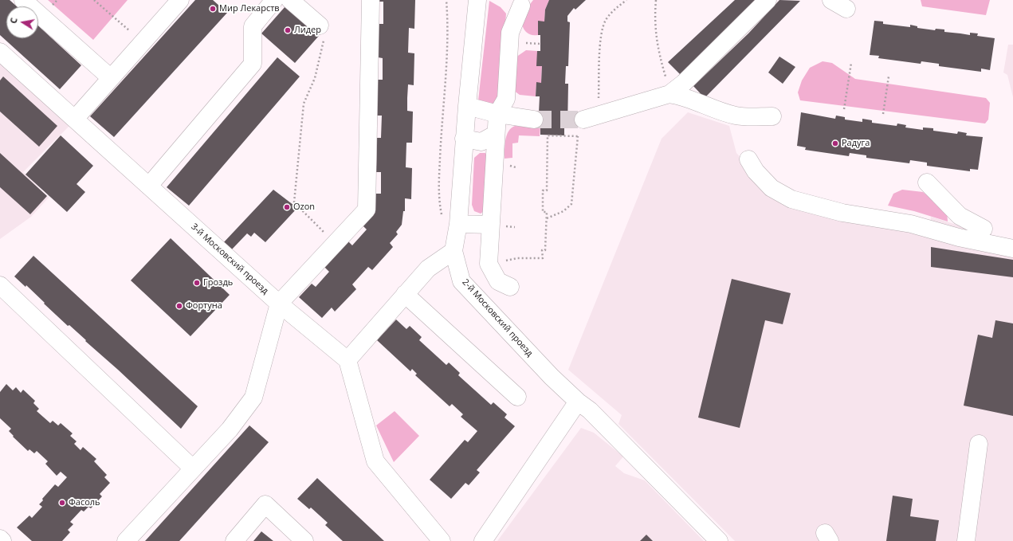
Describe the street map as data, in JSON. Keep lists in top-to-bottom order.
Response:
{
  "streets": {
    "street": ["3-й Московский проезд", "2-й Московский проезд"]
  },
  "places": [
    "Мир Лекарств",
    "Лидер",
    "Радуга",
    "Ozon",
    "Гроздь",
    "Фортуна",
    "Фасоль"
  ],
  "north": "left"
}
